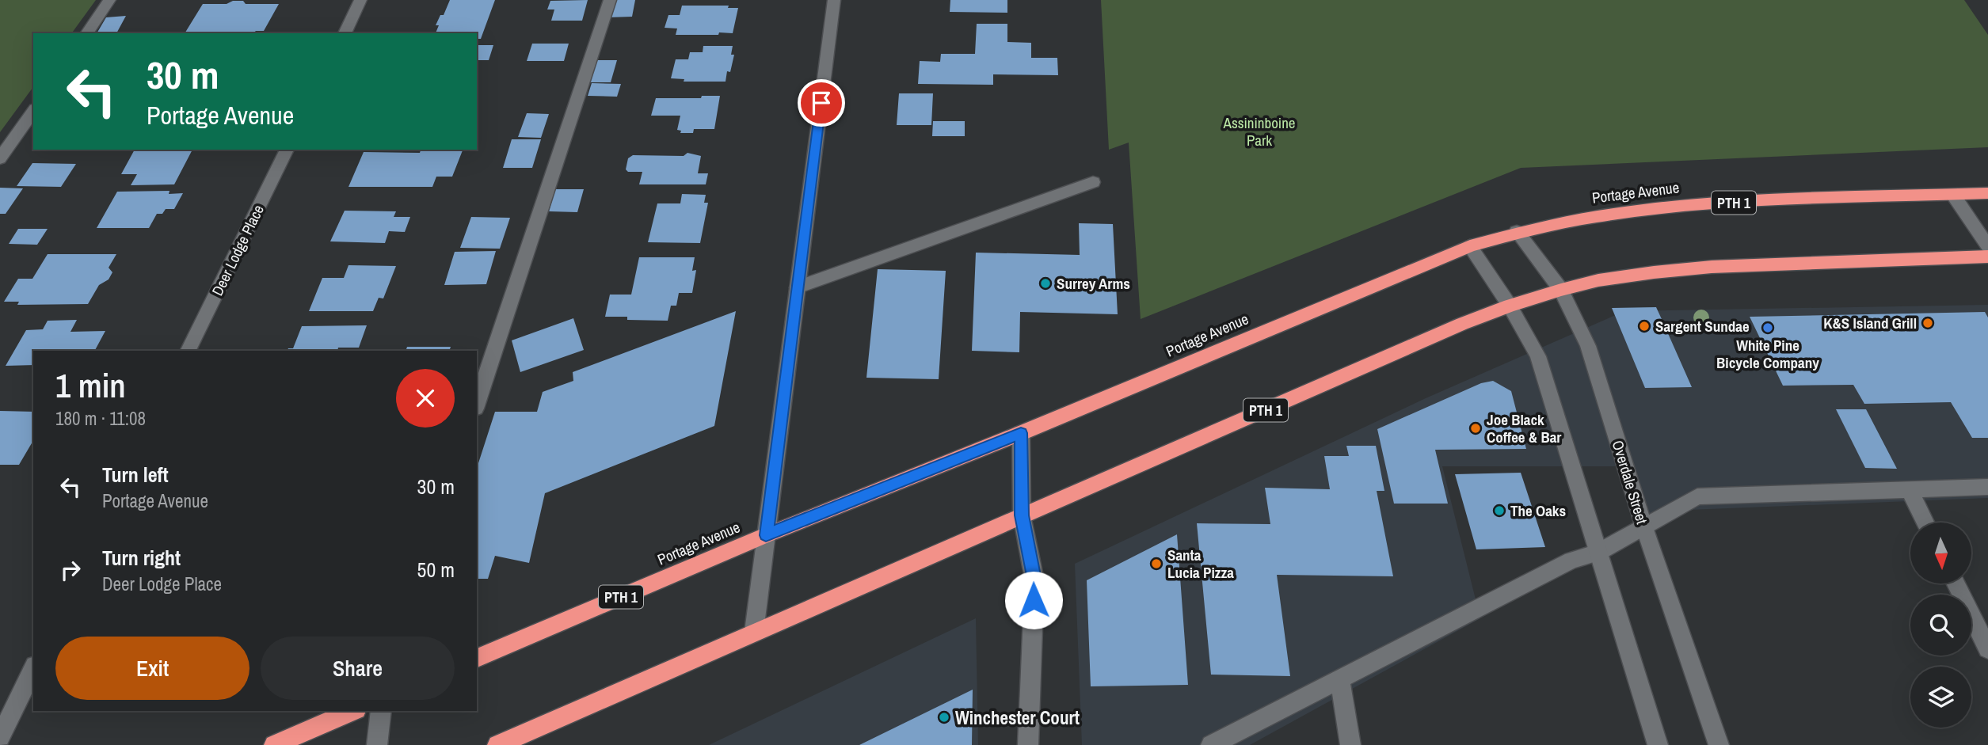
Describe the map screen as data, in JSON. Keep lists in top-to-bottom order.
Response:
{
  "streets": {
    "highway": ["Portage Avenue", "PTH 1"],
    "street": ["Deer Lodge Place", "Overdale Street"]
  },
  "crossings": [
    ["Portage Avenue", "Overdale Street"],
    ["PTH 1", "Overdale Street"]
  ],
  "parks": ["Assininboine Park"],
  "places": [
    "Surrey Arms",
    "K&S Island Grill",
    "Sargent Sundae",
    "White Pine Bicycle Company",
    "Joe Black Coffee & Bar",
    "The Oaks",
    "Santa Lucia Pizza",
    "Winchester Court"
  ],
  "north": "bottom",
  "page": {
    "turn": ["30 m", "Portage Avenue"],
    "heading": ["1 min", "180 m · 11:08"],
    "list": [
      {
        "name": "Turn left",
        "note": "Portage Avenue",
        "value": "30 m"
      },
      {
        "name": "Turn right",
        "note": "Deer Lodge Place",
        "value": "50 m"
      }
    ],
    "buttons": ["Exit", "Share"]
  }
}
